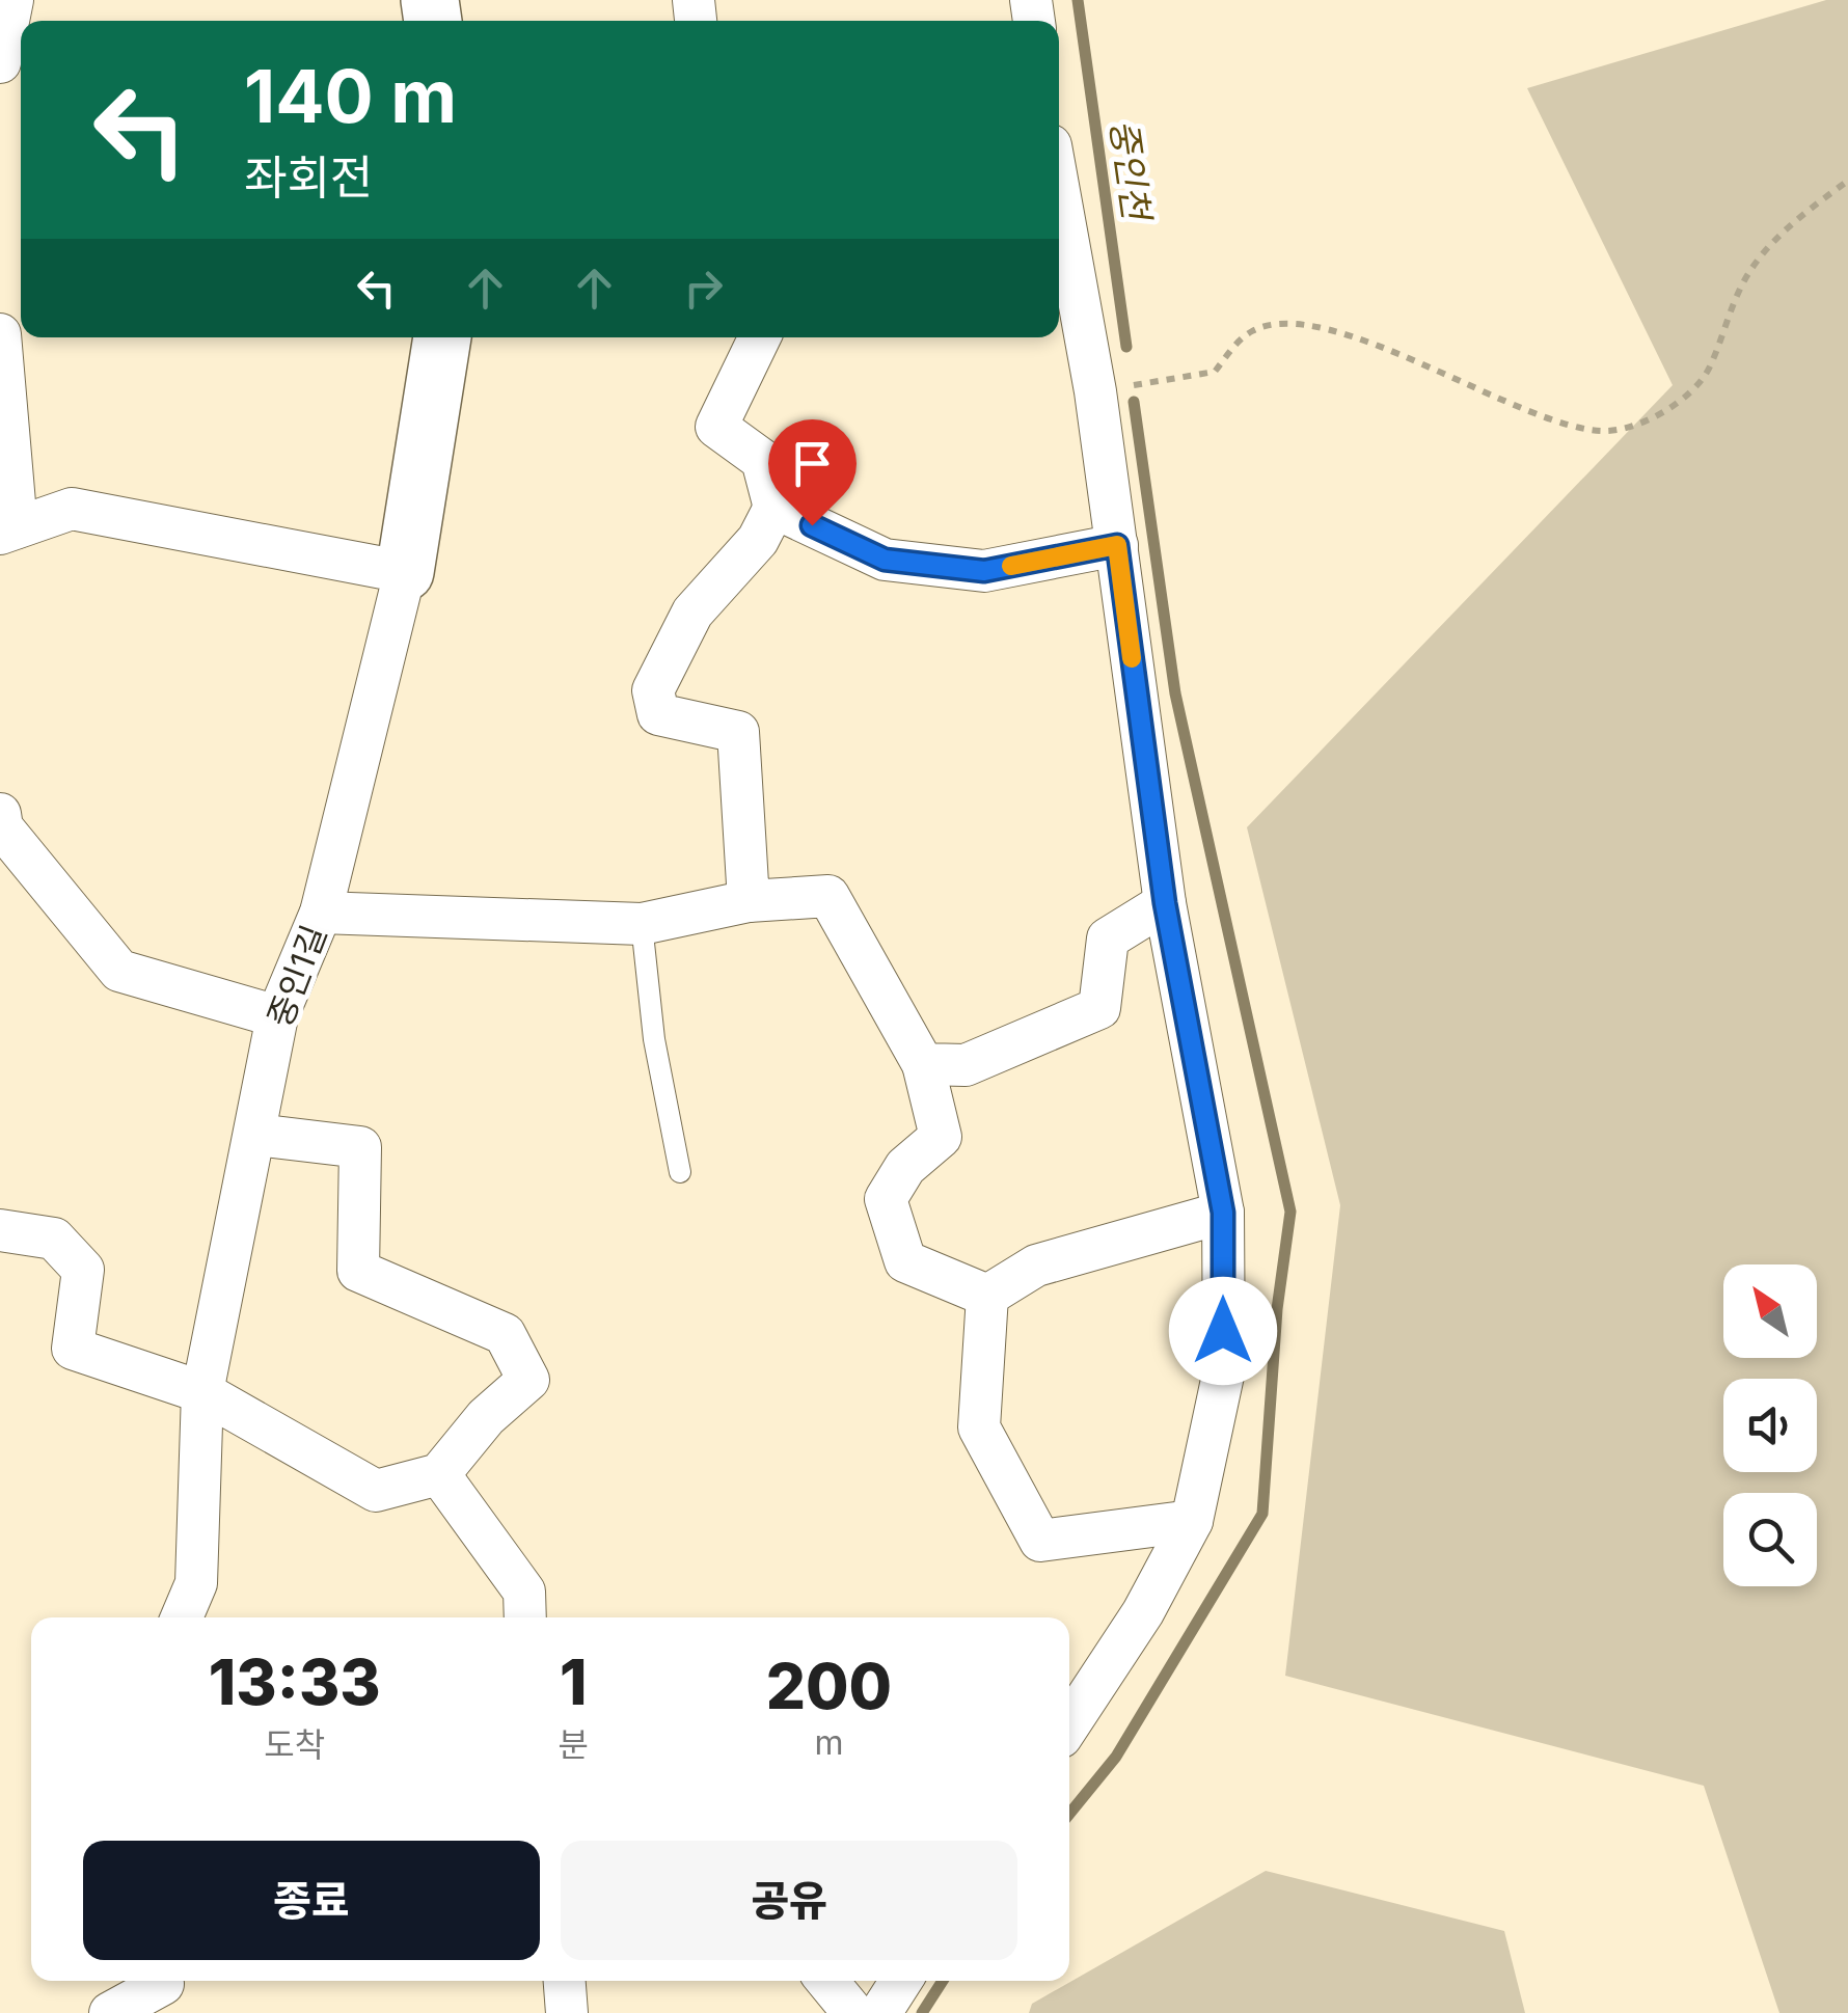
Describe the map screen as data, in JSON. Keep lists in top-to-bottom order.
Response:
{
  "streets": {
    "street": ["중인1길"]
  },
  "water": ["중인천"],
  "north": "top left",
  "page": {
    "turn": ["140 m", "좌회전"],
    "eta": [
      "13:33",
      "도착",
      "1",
      "분",
      "200",
      "m"
    ],
    "buttons": ["종료", "공유"]
  }
}
